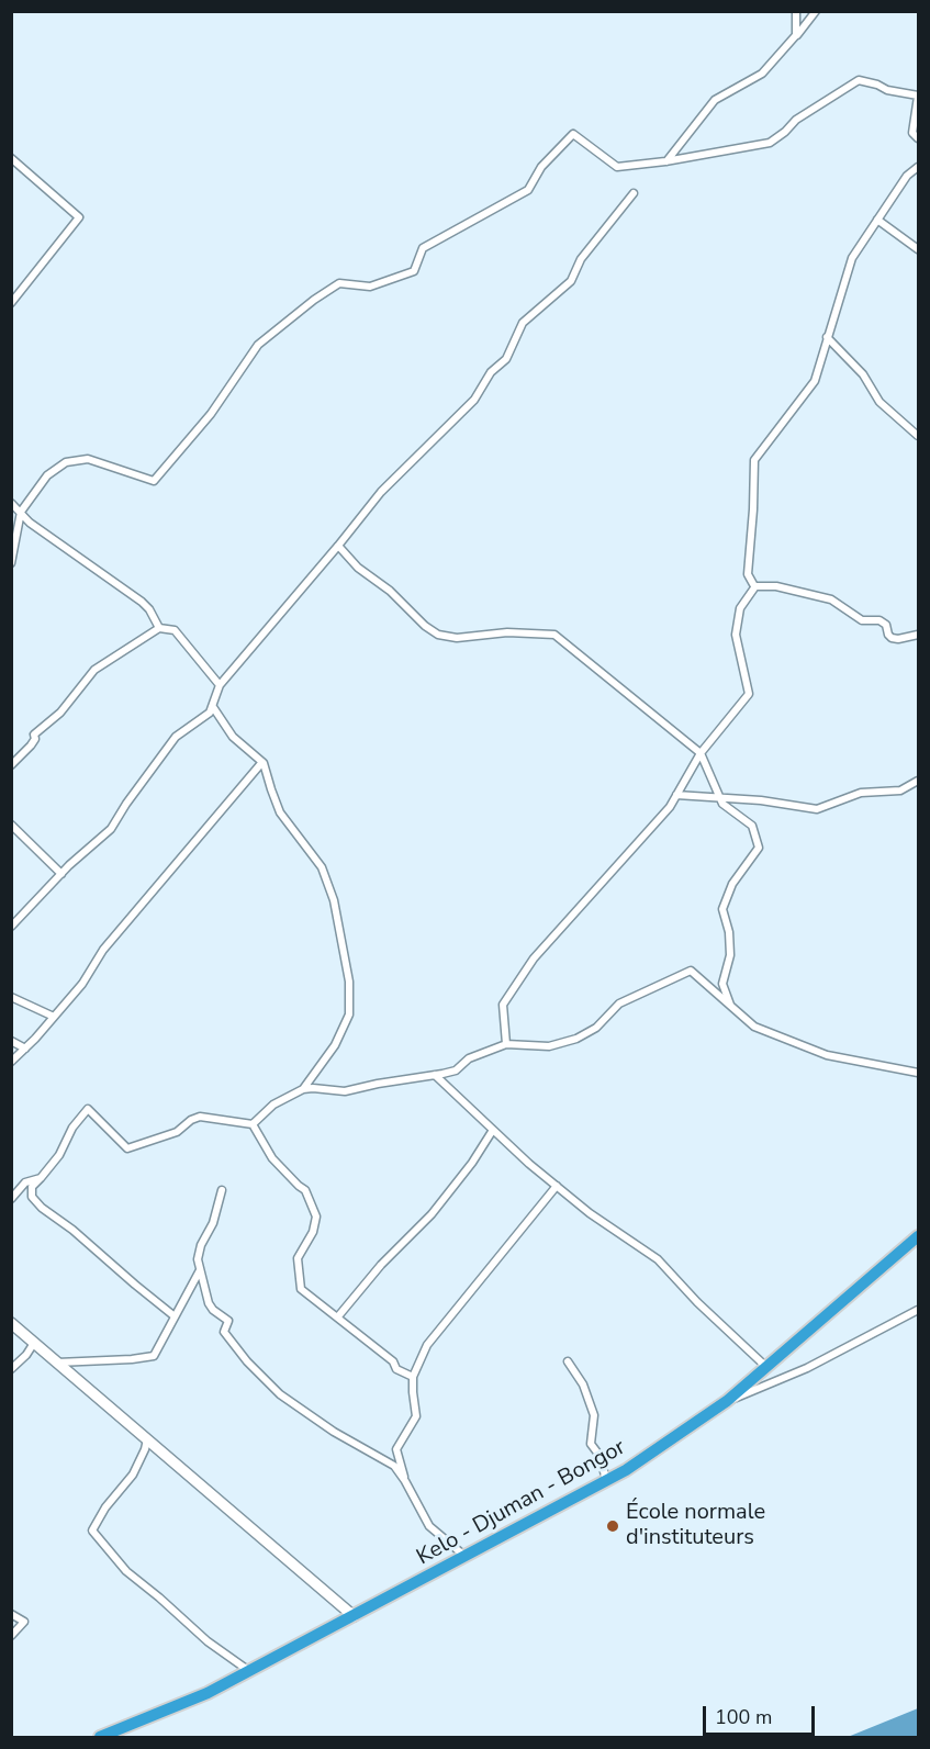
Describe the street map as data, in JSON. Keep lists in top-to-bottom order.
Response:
{
  "streets": {
    "highway": ["Kelo - Djuman - Bongor"]
  },
  "places": ["École normale d'instituteurs"],
  "scale_bar": "100 m"
}
